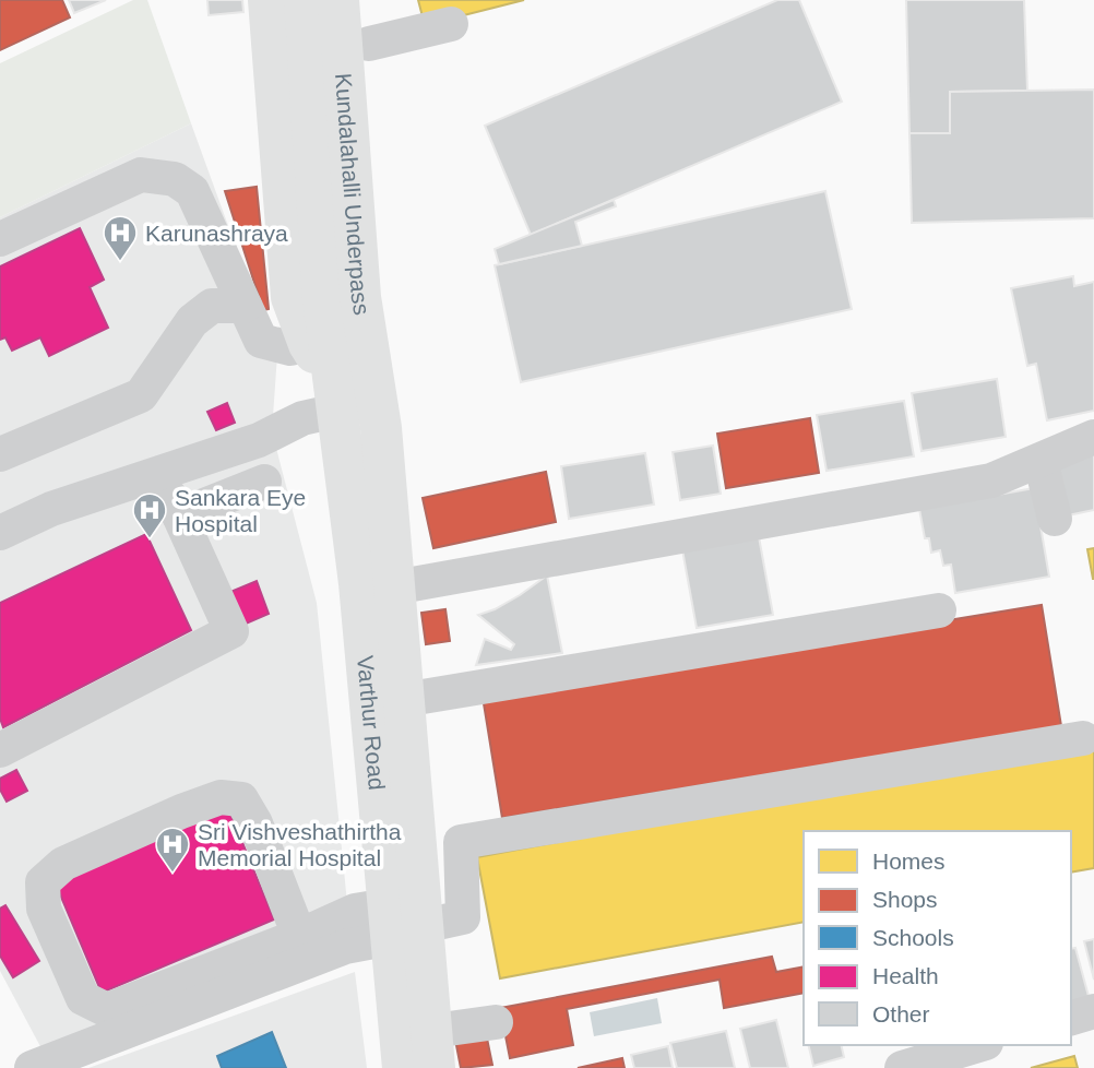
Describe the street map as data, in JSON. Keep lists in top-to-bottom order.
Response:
{
  "streets": {
    "main road": ["Kundalahalli Underpass", "Varthur Road"]
  },
  "crossings": [
    ["Kundalahalli Underpass", "Varthur Road"]
  ],
  "places": {
    "hospital": ["Karunashraya", "Sankara Eye Hospital", "Sri Vishveshathirtha Memorial Hospital"]
  },
  "legend": [
    "Homes",
    "Shops",
    "Schools",
    "Health",
    "Other"
  ]
}
